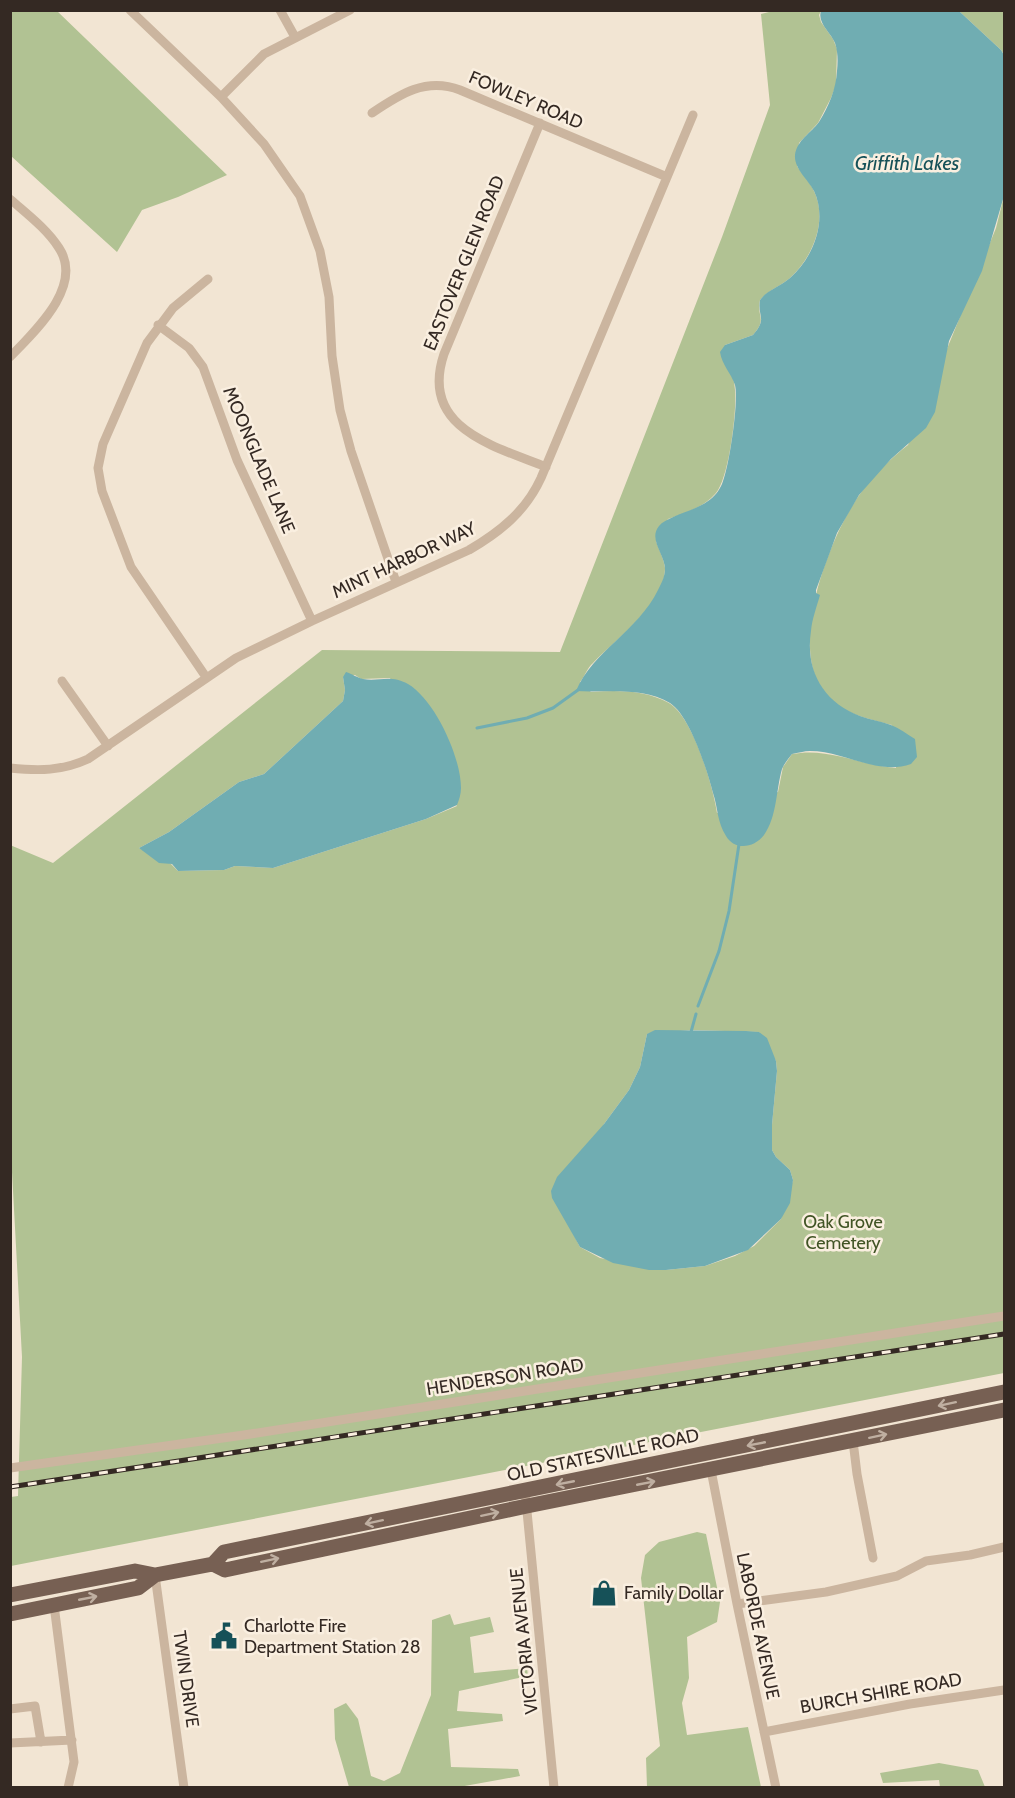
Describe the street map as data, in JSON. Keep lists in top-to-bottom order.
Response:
{
  "streets": {
    "main road": ["OLD STATESVILLE ROAD"],
    "street": [
      "FOWLEY ROAD",
      "EASTOVER GLEN ROAD",
      "MOONGLADE LANE",
      "MINT HARBOR WAY",
      "HENDERSON ROAD",
      "LABORDE AVENUE",
      "VICTORIA AVENUE",
      "TWIN DRIVE",
      "BURCH SHIRE ROAD"
    ]
  },
  "crossings": [
    ["FOWLEY ROAD", "EASTOVER GLEN ROAD"],
    ["FOWLEY ROAD", "MINT HARBOR WAY"],
    ["EASTOVER GLEN ROAD", "MINT HARBOR WAY"],
    ["MOONGLADE LANE", "MINT HARBOR WAY"],
    ["OLD STATESVILLE ROAD", "LABORDE AVENUE"],
    ["OLD STATESVILLE ROAD", "VICTORIA AVENUE"],
    ["OLD STATESVILLE ROAD", "TWIN DRIVE"],
    ["LABORDE AVENUE", "BURCH SHIRE ROAD"]
  ],
  "water": ["Griffith Lakes"],
  "parks": ["Oak Grove Cemetery"],
  "places": {
    "shop": ["Family Dollar"],
    "public building": ["Charlotte Fire Department Station 28"]
  }
}
